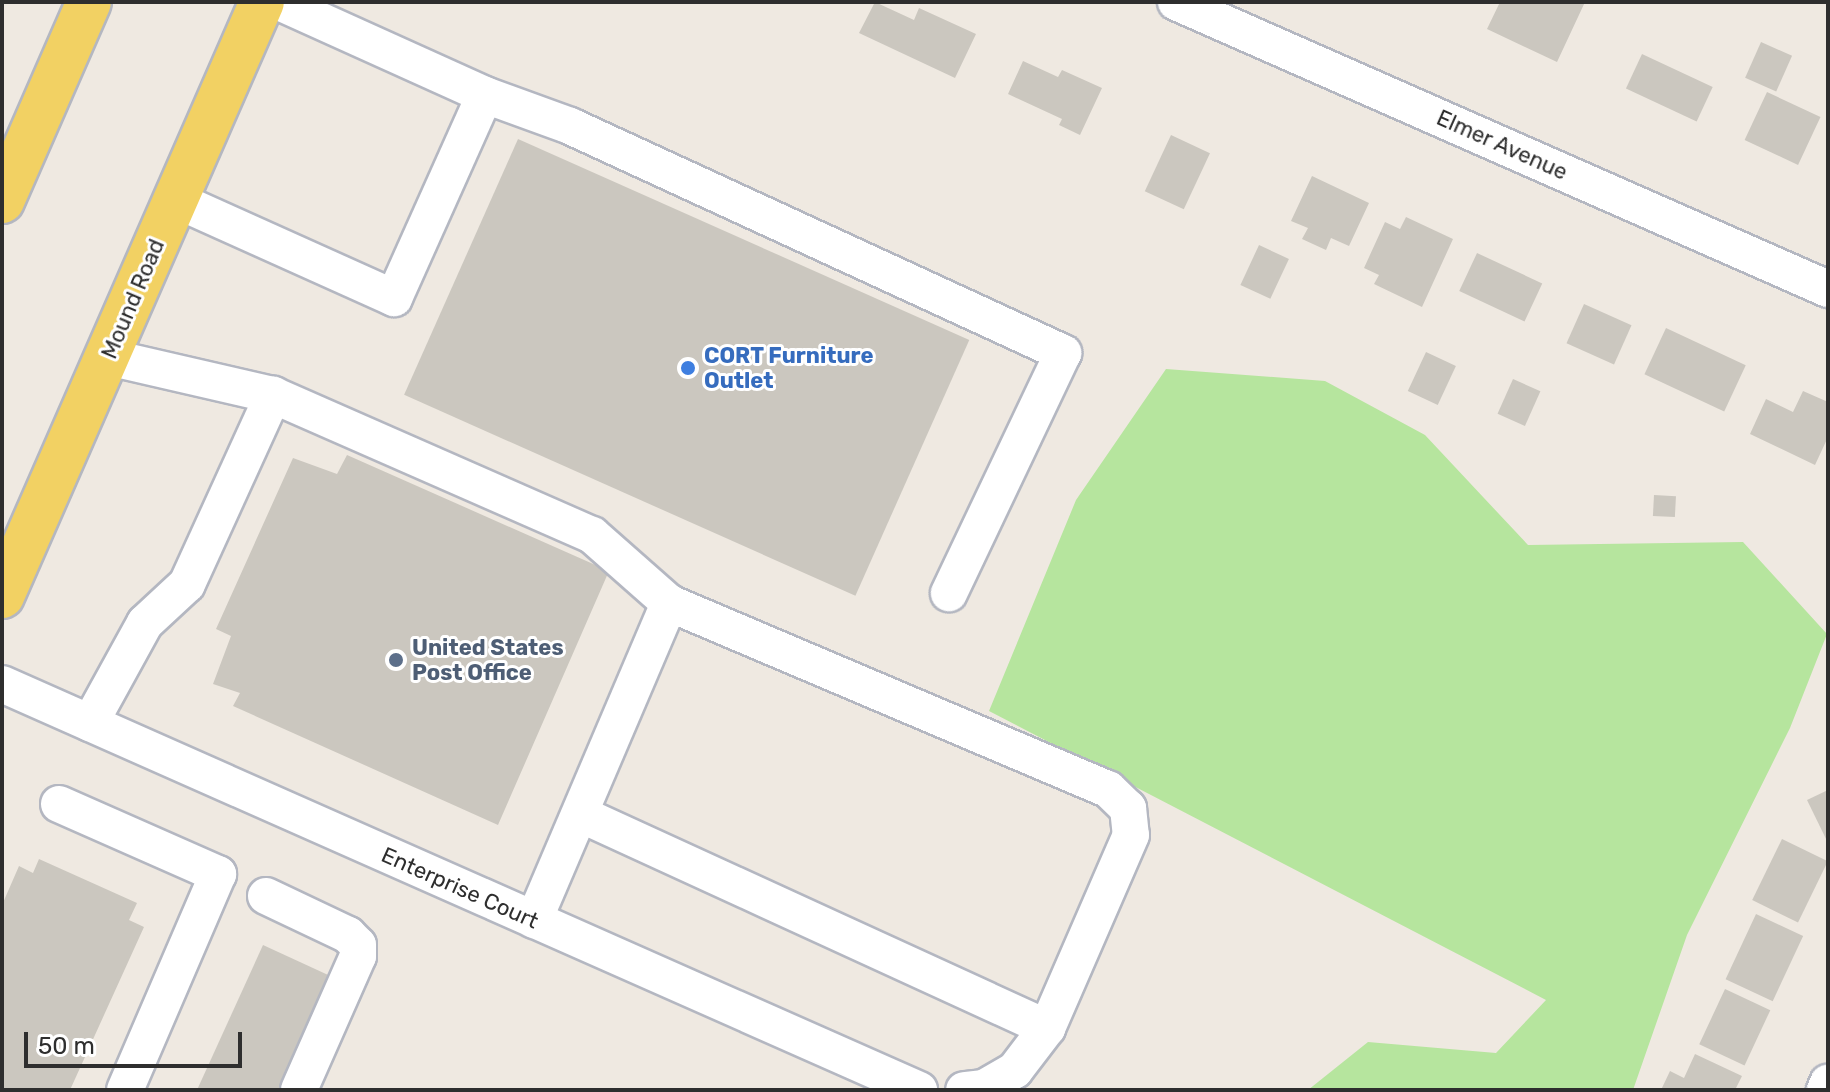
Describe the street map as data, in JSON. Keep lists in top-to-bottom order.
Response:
{
  "streets": {
    "main road": ["Mound Road"],
    "street": ["Elmer Avenue", "Enterprise Court"]
  },
  "places": ["CORT Furniture Outlet", "United States Post Office"],
  "scale_bar": "50 m"
}
